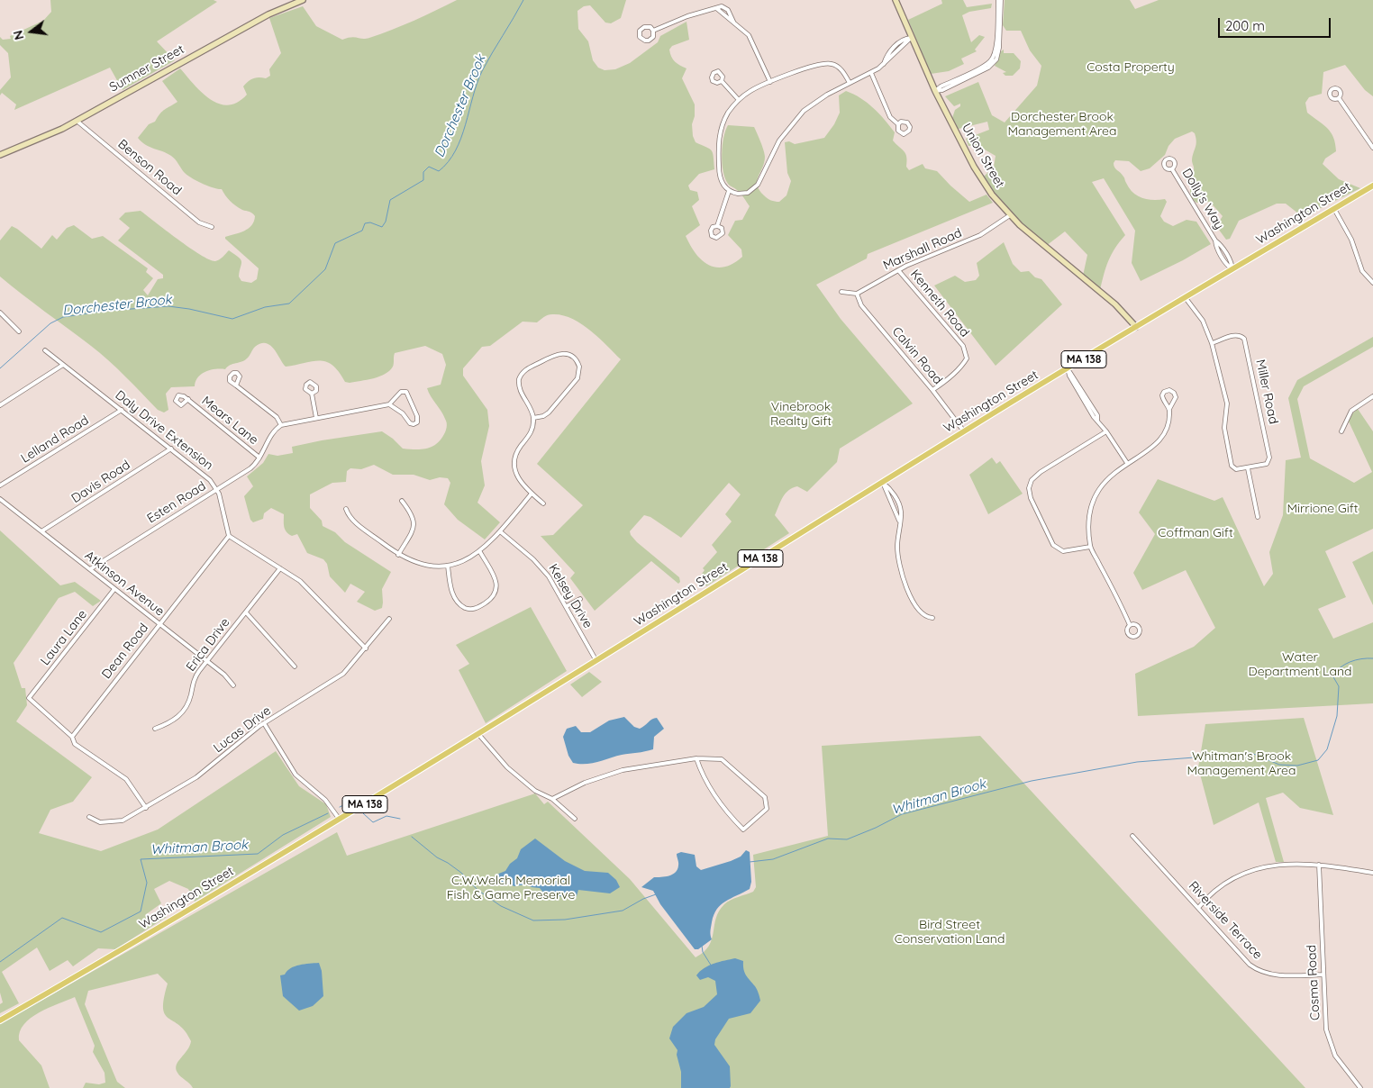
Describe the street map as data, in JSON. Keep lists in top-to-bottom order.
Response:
{
  "streets": {
    "main road": [
      "Sumner Street",
      "Union Street",
      "Washington Street",
      "MA 138"
    ],
    "street": [
      "Benson Road",
      "Dolly's Way",
      "Marshall Road",
      "Kenneth Road",
      "Calvin Road",
      "Miller Road",
      "Mears Lane",
      "Daly Drive Extension",
      "Lelland Road",
      "Davis Road",
      "Esten Road",
      "Atkinson Avenue",
      "Kelsey Drive",
      "Laura Lane",
      "Erica Drive",
      "Dean Road",
      "Lucas Drive",
      "Riverside Terrace",
      "Cosma Road"
    ]
  },
  "crossings": [
    ["Sumner Street", "Benson Road"],
    ["Union Street", "Washington Street"],
    ["Union Street", "Marshall Road"],
    ["Dolly's Way", "Washington Street"],
    ["Washington Street", "Calvin Road"],
    ["Washington Street", "Kelsey Drive"],
    ["Marshall Road", "Kenneth Road"],
    ["Marshall Road", "Calvin Road"],
    ["Kenneth Road", "Calvin Road"],
    ["Mears Lane", "Esten Road"],
    ["Daly Drive Extension", "Lelland Road"],
    ["Daly Drive Extension", "Davis Road"],
    ["Daly Drive Extension", "Esten Road"],
    ["Daly Drive Extension", "Dean Road"],
    ["Davis Road", "Atkinson Avenue"],
    ["Esten Road", "Atkinson Avenue"],
    ["Atkinson Avenue", "Laura Lane"],
    ["Atkinson Avenue", "Erica Drive"],
    ["Atkinson Avenue", "Dean Road"],
    ["Laura Lane", "Dean Road"],
    ["Riverside Terrace", "Cosma Road"]
  ],
  "water": ["Dorchester Brook", "Whitman Brook"],
  "parks": [
    "Costa Property",
    "Dorchester Brook Management Area",
    "Vinebrook Realty Gift",
    "Mirrione Gift",
    "Coffman Gift",
    "Water Department Land",
    "Whitman's Brook Management Area",
    "C.W.Welch Memorial Fish & Game Preserve",
    "Bird Street Conservation Land"
  ],
  "scale_bar": "200 m",
  "north": "left"
}
